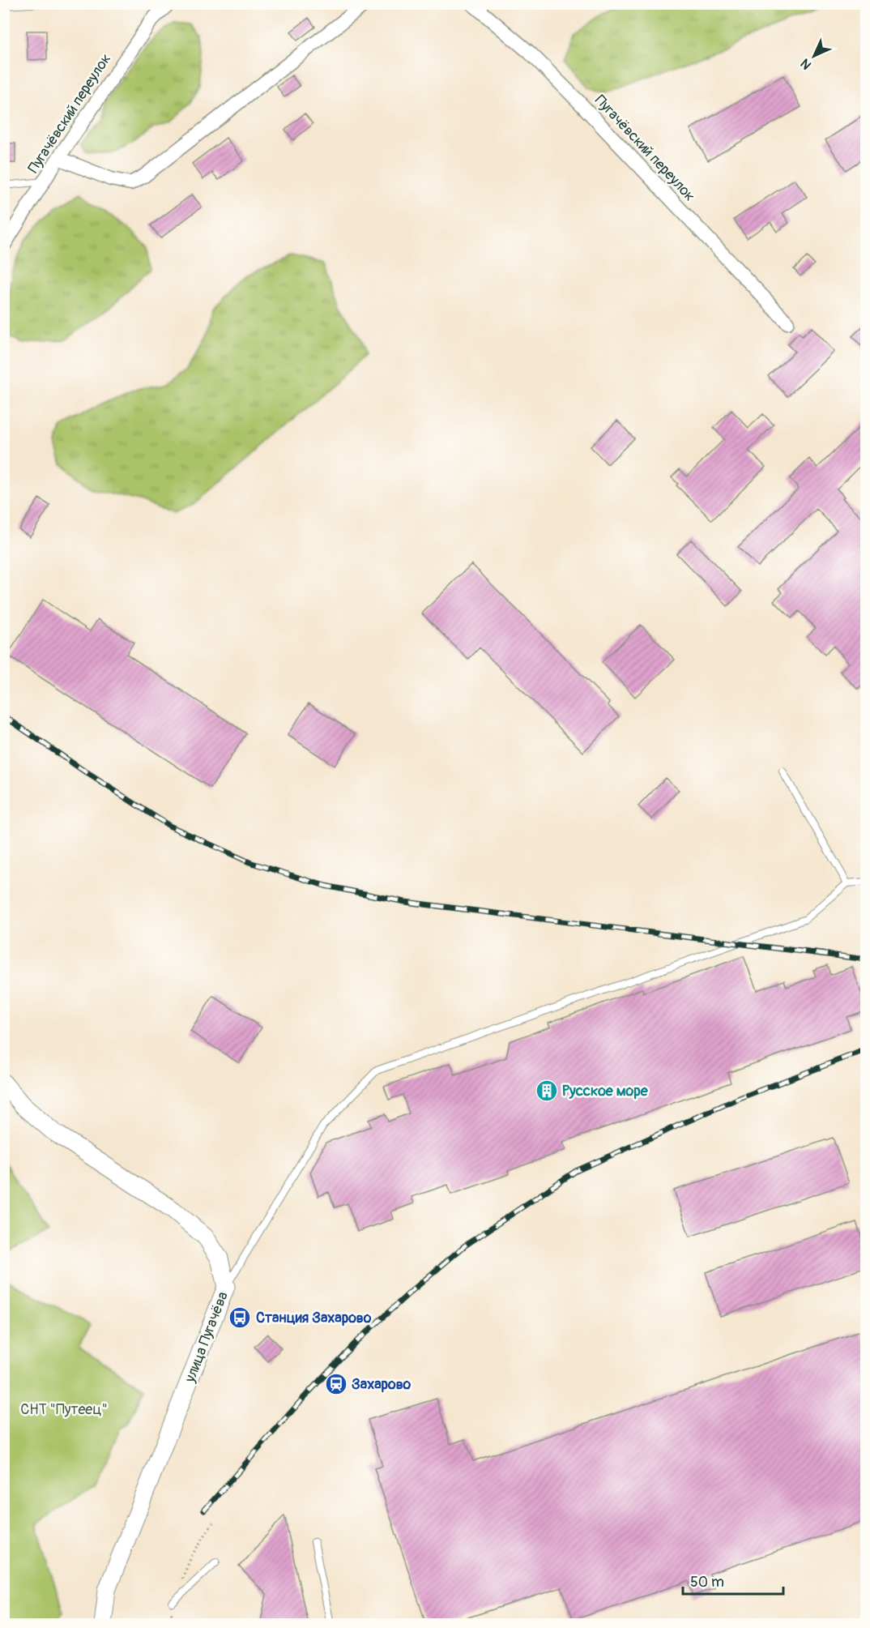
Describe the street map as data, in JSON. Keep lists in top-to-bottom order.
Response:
{
  "streets": {
    "street": ["Пугачёвский переулок", "улица Пугачёва"]
  },
  "parks": ["СНТ \"Путеец\""],
  "places": {
    "building": ["Русское море"],
    "bus stop": ["Станция Захарово"],
    "station": ["Захарово"]
  },
  "scale_bar": "50 m",
  "north": "bottom left"
}
